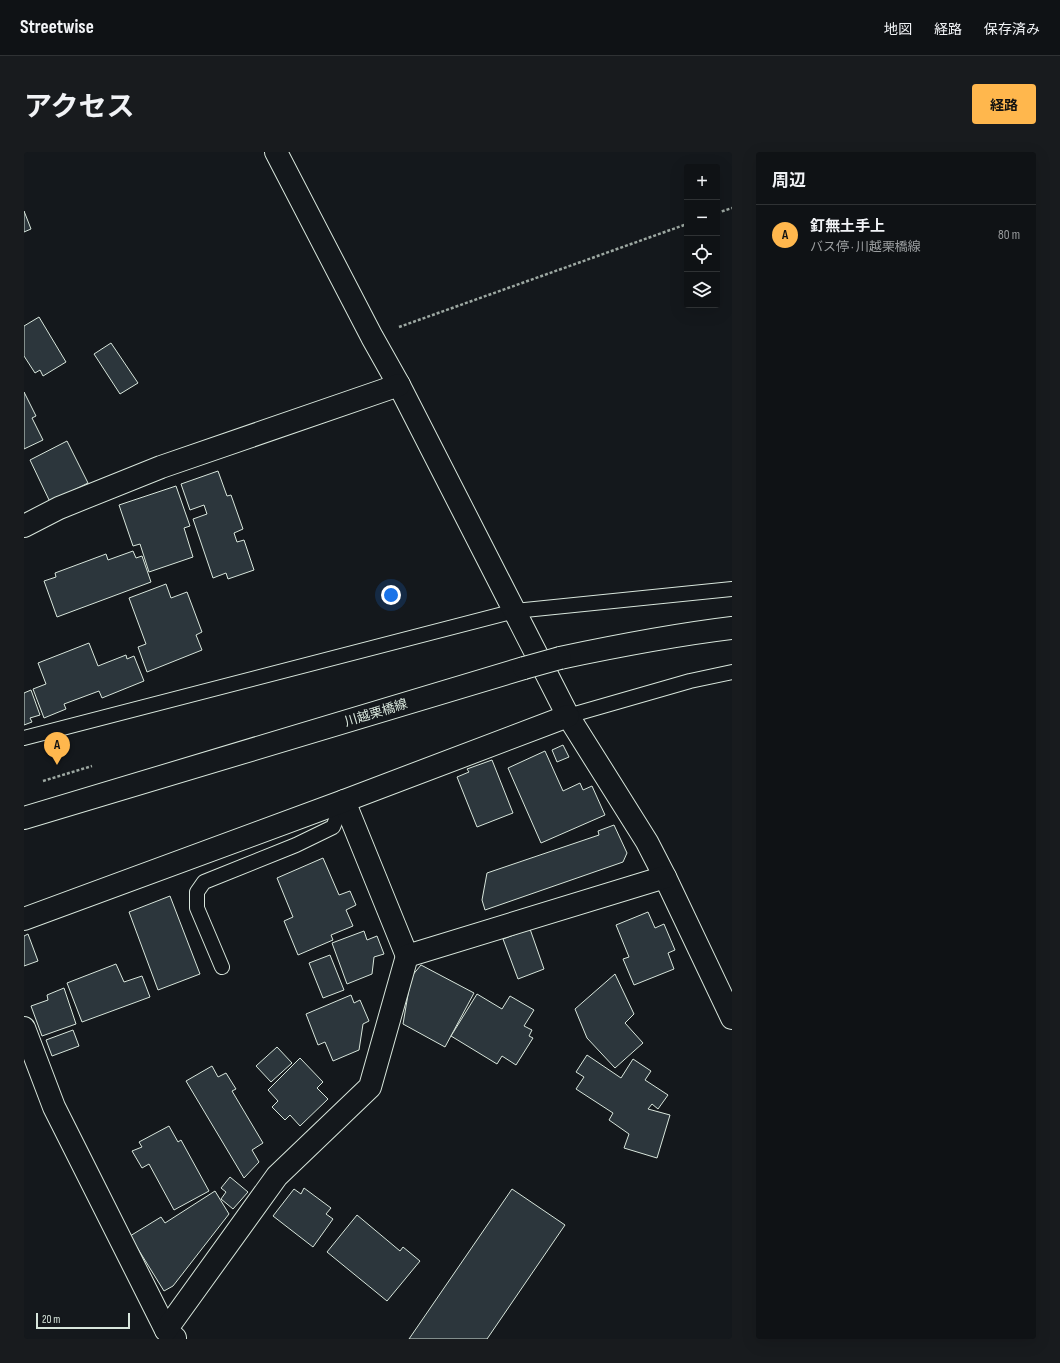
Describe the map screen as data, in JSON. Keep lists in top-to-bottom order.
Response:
{
  "streets": {
    "street": ["川越栗橋線"]
  },
  "scale_bar": "20 m",
  "page": {
    "header": "Streetwise",
    "nav": ["地図", "経路", "保存済み"],
    "title": "アクセス",
    "buttons": "経路",
    "heading": "周辺",
    "map_buttons": ["+", "−"],
    "list": [
      {
        "mark": "A",
        "name": "釘無土手上",
        "note": "バス停 · 川越栗橋線",
        "value": "80 m"
      }
    ],
    "pins": "A",
    "scale": "20 m"
  }
}
